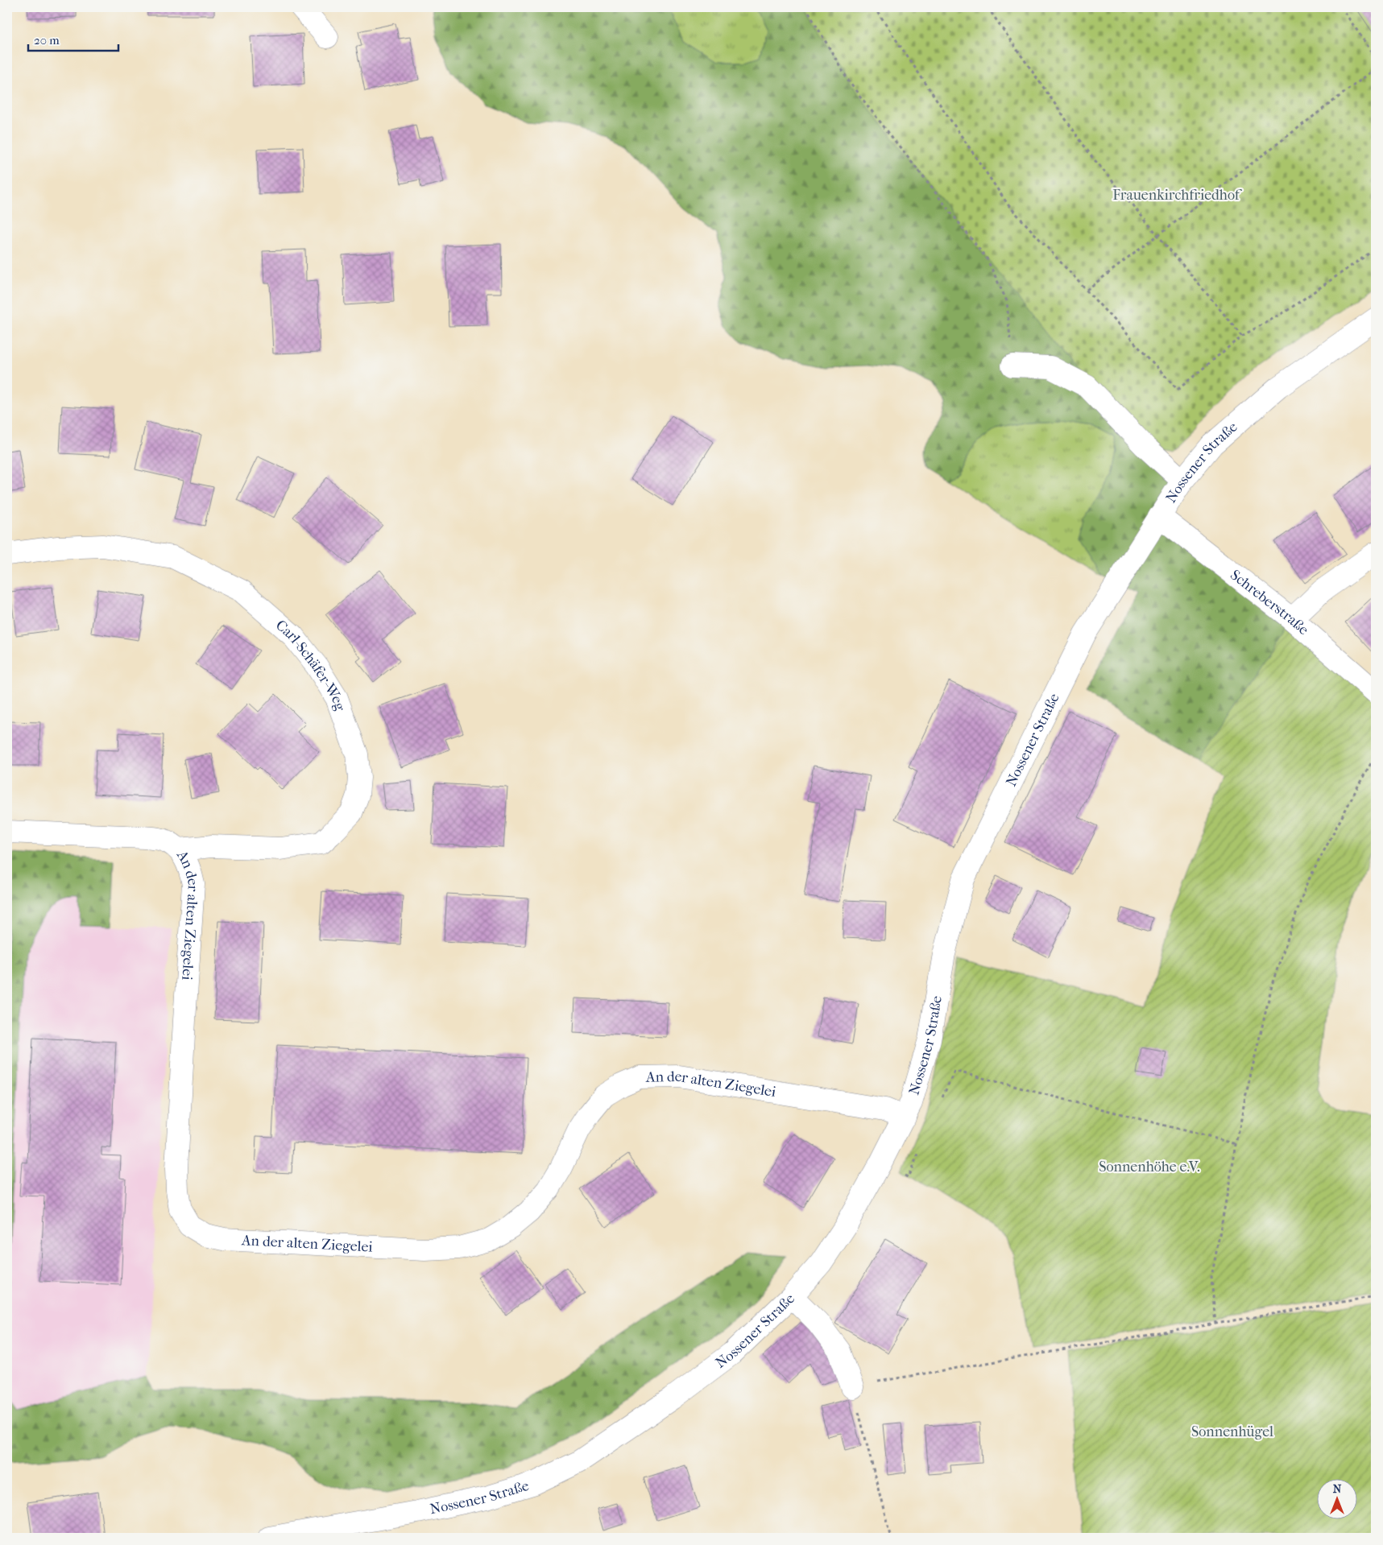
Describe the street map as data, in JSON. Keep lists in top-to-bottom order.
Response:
{
  "streets": {
    "street": [
      "Nossener Straße",
      "Schreberstraße",
      "Carl-Schäfer-Weg",
      "An der alten Ziegelei"
    ]
  },
  "crossings": [
    ["Nossener Straße", "Schreberstraße"],
    ["Nossener Straße", "An der alten Ziegelei"],
    ["Carl-Schäfer-Weg", "An der alten Ziegelei"]
  ],
  "parks": ["Frauenkirchfriedhof", "Sonnenhöhe e.V.", "Sonnenhügel"],
  "scale_bar": "20 m",
  "north": "top"
}
